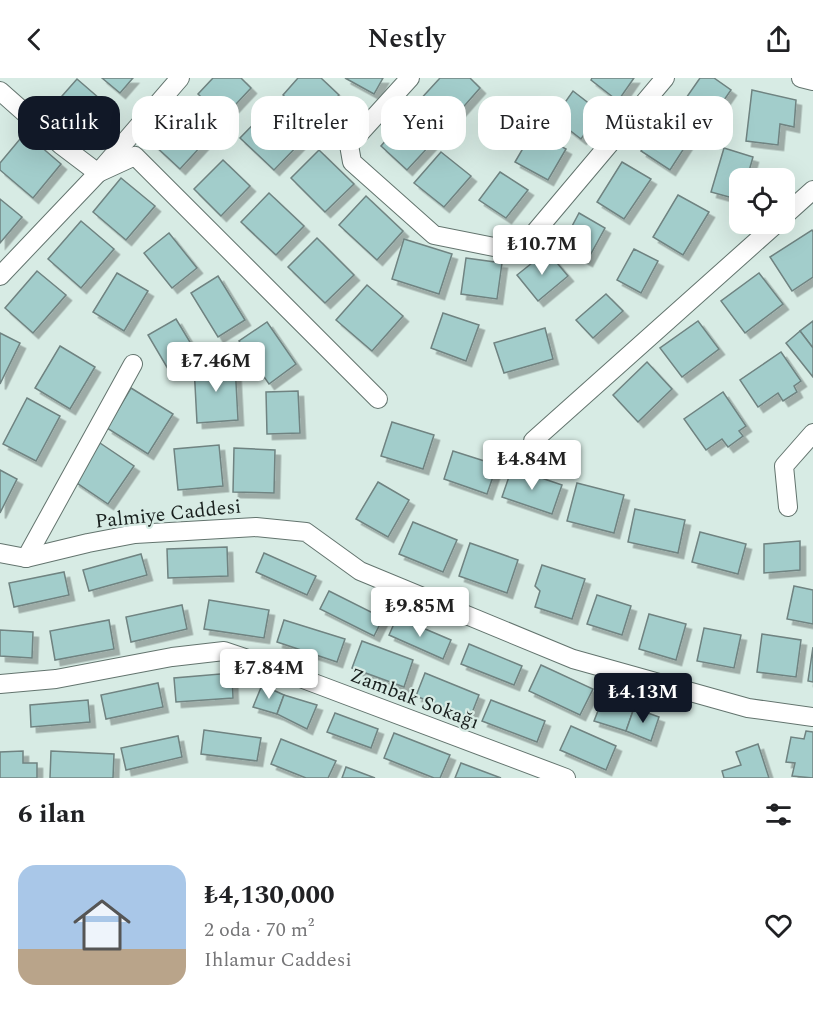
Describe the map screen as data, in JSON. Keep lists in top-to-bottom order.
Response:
{
  "streets": {
    "street": ["Palmiye Caddesi", "Zambak Sokağı"]
  },
  "page": {
    "header": "Nestly",
    "chip": [
      "Satılık",
      "Kiralık",
      "Filtreler",
      "Yeni",
      "Daire",
      "Müstakil ev"
    ],
    "price": [
      "₺10.7M",
      "₺7.46M",
      "₺4.84M",
      "₺9.85M",
      "₺7.84M",
      "₺4.13M"
    ],
    "heading": "6 ilan",
    "list": [
      {
        "name": "₺4,130,000",
        "note": "2 oda · 70 m² · Ihlamur Caddesi"
      }
    ]
  }
}
